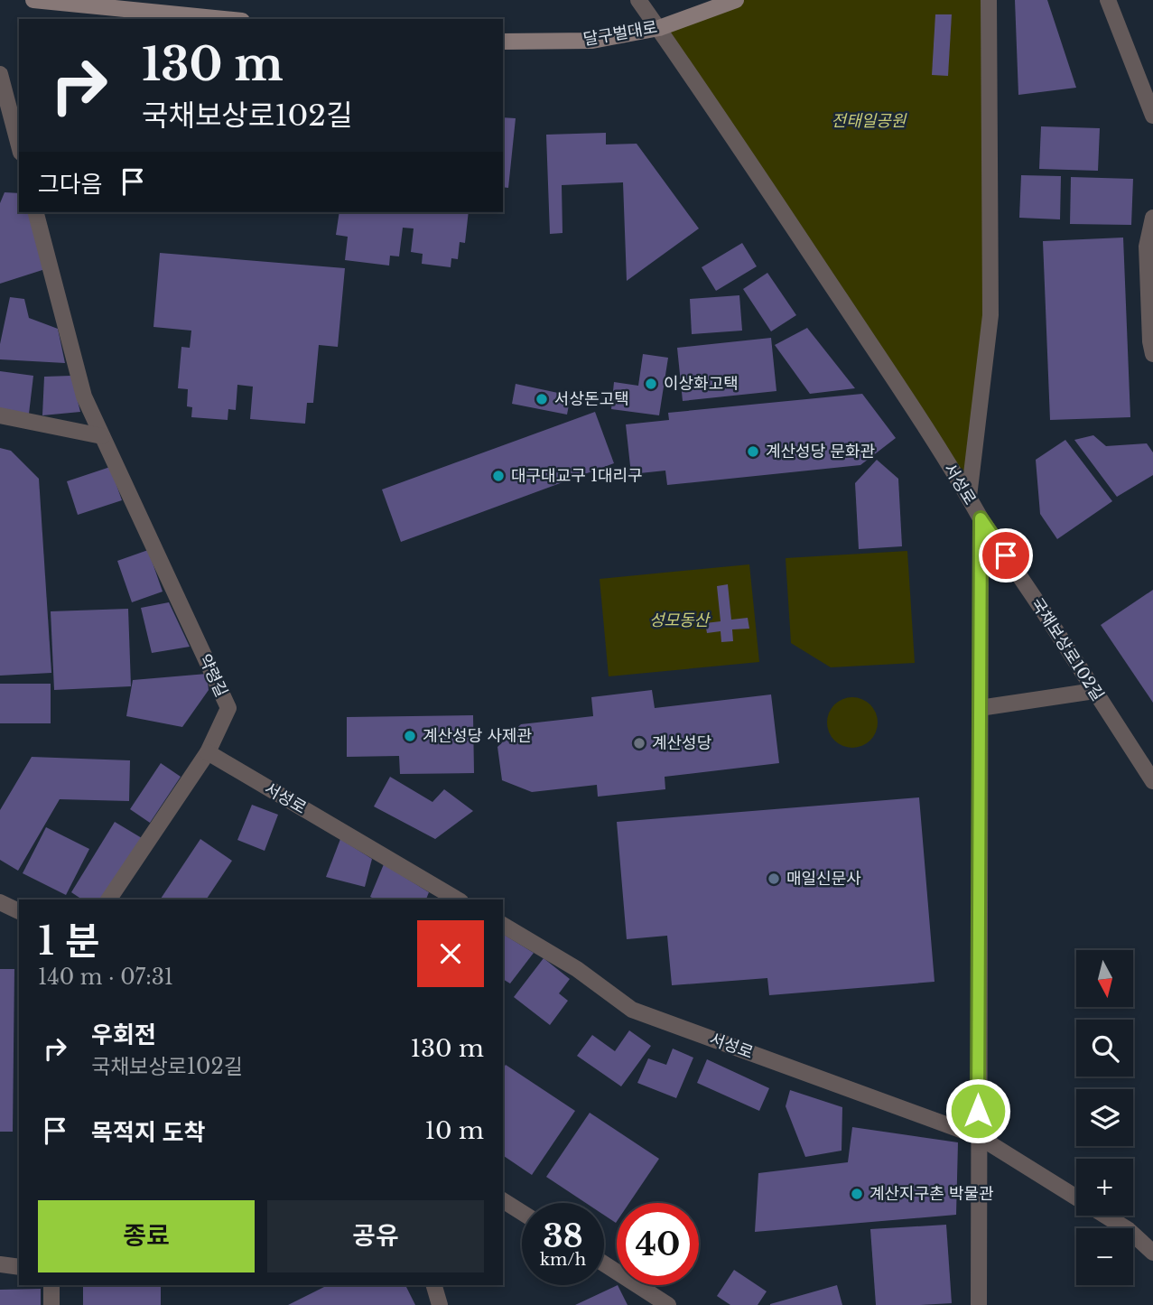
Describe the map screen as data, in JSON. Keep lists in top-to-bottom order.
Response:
{
  "streets": {
    "main road": ["달구벌대로"],
    "street": ["서성로", "국채보상로102길", "약령길"]
  },
  "crossings": [
    ["달구벌대로", "서성로"],
    ["서성로", "국채보상로102길"],
    ["서성로", "약령길"]
  ],
  "parks": ["전태일공원", "성모동산"],
  "places": [
    "이상화고택",
    "서상돈고택",
    "계산성당 문화관",
    "대구대교구 1대리구",
    "계산성당 사제관",
    "계산성당",
    "매일신문사",
    "계산지구촌 박물관"
  ],
  "north": "bottom",
  "page": {
    "turn": ["130 m", "국채보상로102길"],
    "then": "그다음",
    "heading": ["1 분", "140 m · 07:31"],
    "map_buttons": ["+", "−"],
    "list": [
      {
        "name": "우회전",
        "note": "국채보상로102길",
        "value": "130 m"
      },
      {
        "name": "목적지 도착",
        "value": "10 m"
      }
    ],
    "buttons": ["종료", "공유"],
    "speed": "38 km/h",
    "limit": "40"
  }
}
